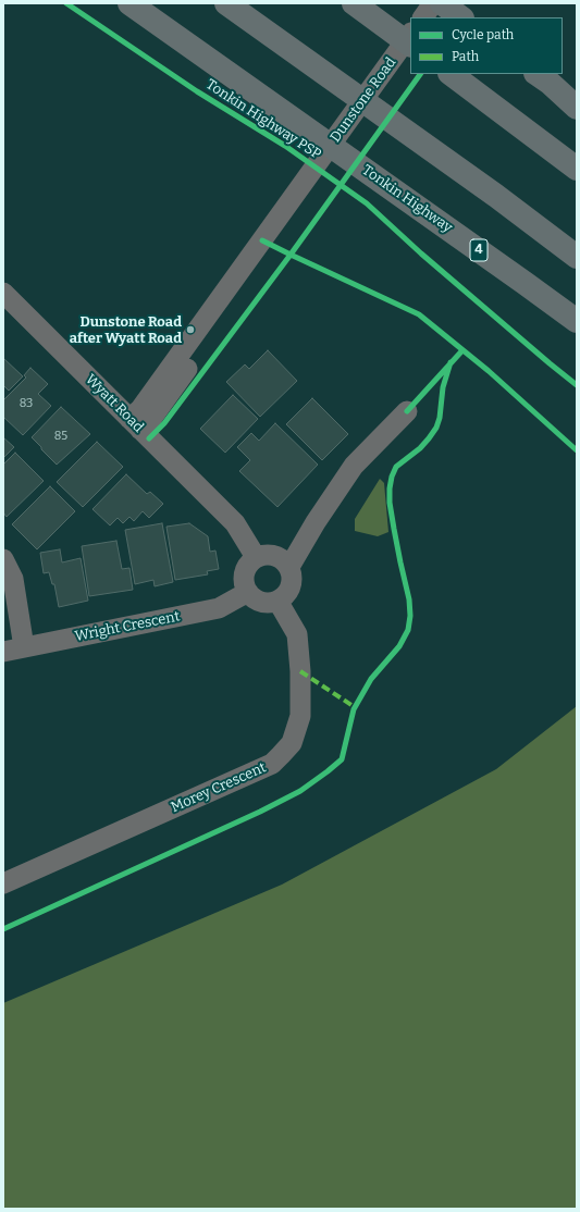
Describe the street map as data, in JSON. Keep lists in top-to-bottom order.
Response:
{
  "streets": {
    "highway": ["Tonkin Highway", "4"],
    "street": [
      "Dunstone Road",
      "Wyatt Road",
      "Wright Crescent",
      "Morey Crescent"
    ],
    "cycle path": ["Tonkin Highway PSP"]
  },
  "crossings": [
    ["Dunstone Road", "Wyatt Road"],
    ["Wyatt Road", "Wright Crescent"],
    ["Wyatt Road", "Morey Crescent"],
    ["Wright Crescent", "Morey Crescent"]
  ],
  "places": ["Dunstone Road after Wyatt Road"],
  "house_numbers": ["83", "85"],
  "legend": ["Cycle path", "Path"]
}
